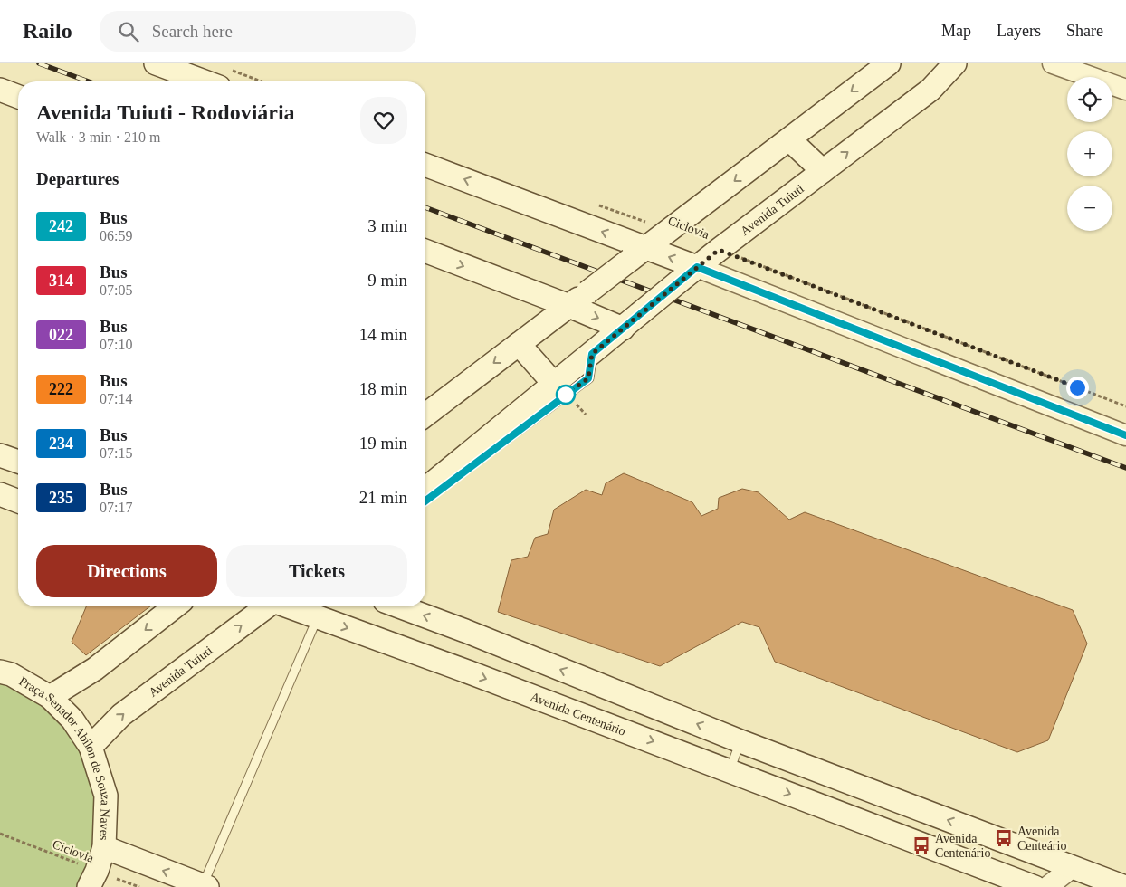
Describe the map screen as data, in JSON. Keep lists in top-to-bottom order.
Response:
{
  "streets": {
    "main road": ["Avenida Tuiuti", "Avenida Centenário", "Praça Senador Abilon de Souza Naves"],
    "path": ["Ciclovia"]
  },
  "crossings": [
    ["Avenida Tuiuti", "Ciclovia"],
    ["Avenida Tuiuti", "Praça Senador Abilon de Souza Naves"],
    ["Ciclovia", "Praça Senador Abilon de Souza Naves"]
  ],
  "places": {
    "bus stop": ["Avenida Centeário", "Avenida Centenário"]
  },
  "lines": ["bus line 242"],
  "page": {
    "header": "Railo",
    "search": "Search here",
    "nav": ["Map", "Layers", "Share"],
    "map_buttons": ["+", "−"],
    "heading": [
      ["Avenida Tuiuti - Rodoviária", "Walk · 3 min · 210 m"],
      "Departures"
    ],
    "list": [
      {
        "mark": "242",
        "name": "Bus",
        "note": "06:59",
        "value": "3 min"
      },
      {
        "mark": "314",
        "name": "Bus",
        "note": "07:05",
        "value": "9 min"
      },
      {
        "mark": "022",
        "name": "Bus",
        "note": "07:10",
        "value": "14 min"
      },
      {
        "mark": "222",
        "name": "Bus",
        "note": "07:14",
        "value": "18 min"
      },
      {
        "mark": "234",
        "name": "Bus",
        "note": "07:15",
        "value": "19 min"
      },
      {
        "mark": "235",
        "name": "Bus",
        "note": "07:17",
        "value": "21 min"
      }
    ],
    "buttons": ["Directions", "Tickets"]
  }
}
